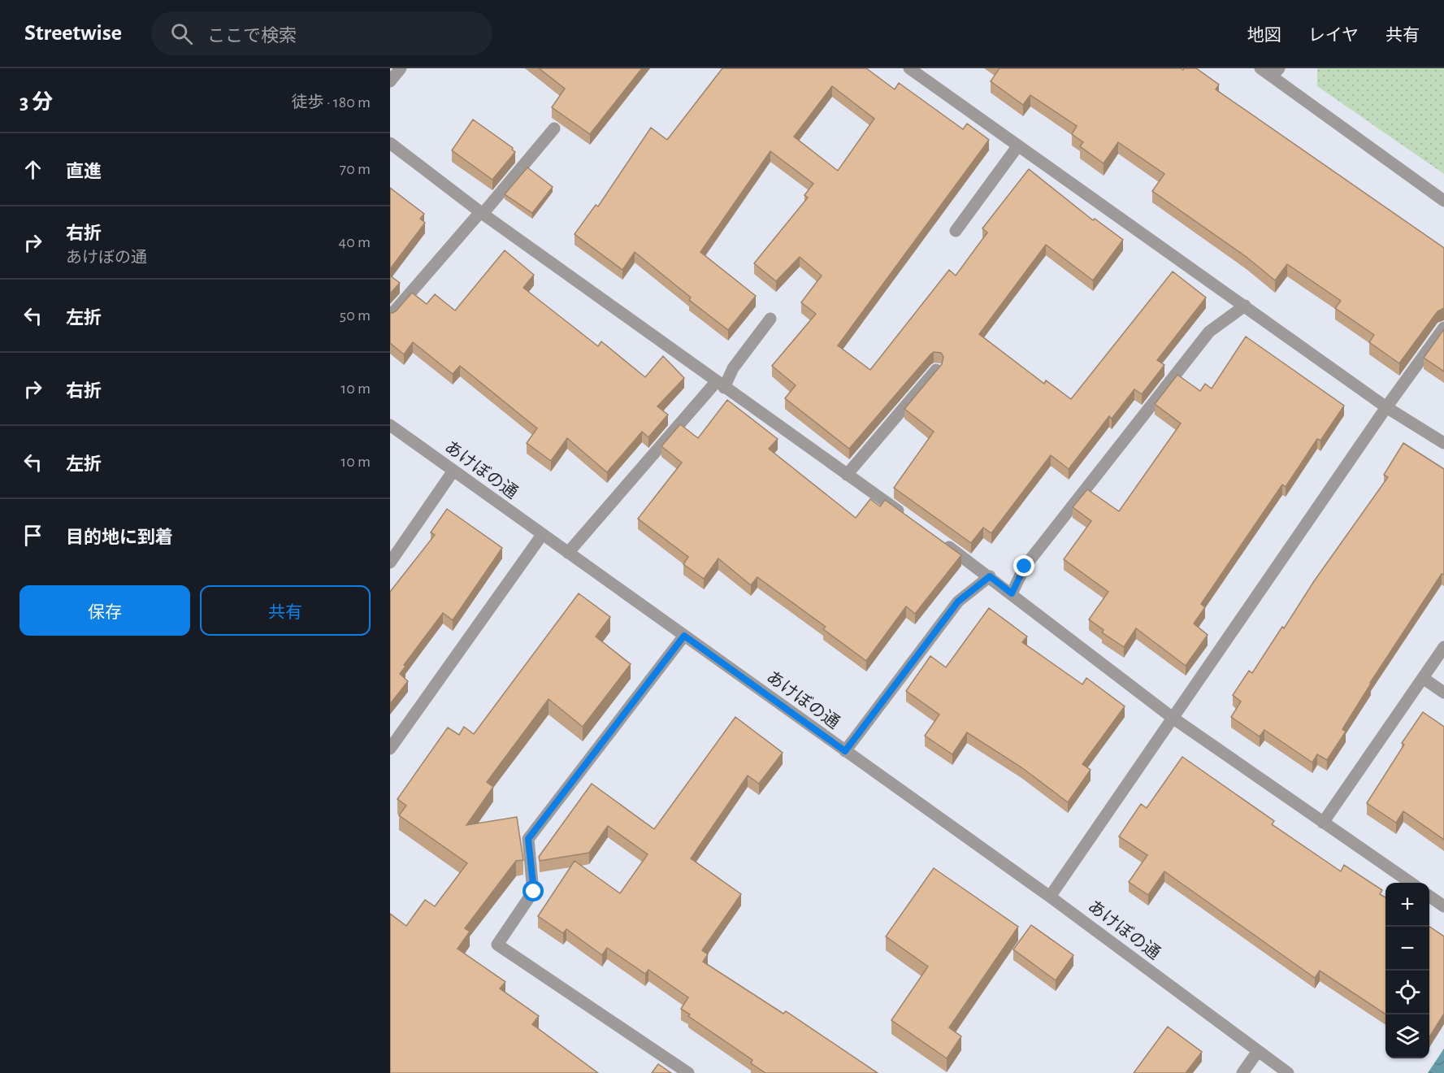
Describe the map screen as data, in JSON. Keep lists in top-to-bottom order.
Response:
{
  "streets": {
    "street": ["あけぼの通"]
  },
  "page": {
    "header": "Streetwise",
    "search": "ここで検索",
    "nav": ["地図", "レイヤ", "共有"],
    "heading": ["3 分", "徒歩 · 180 m"],
    "list": [
      ["直進", "70 m"],
      ["右折", "あけぼの通", "40 m"],
      ["左折", "50 m"],
      ["右折", "10 m"],
      ["左折", "10 m"],
      "目的地に到着"
    ],
    "buttons": ["保存", "共有"],
    "map_buttons": ["+", "−"]
  }
}
